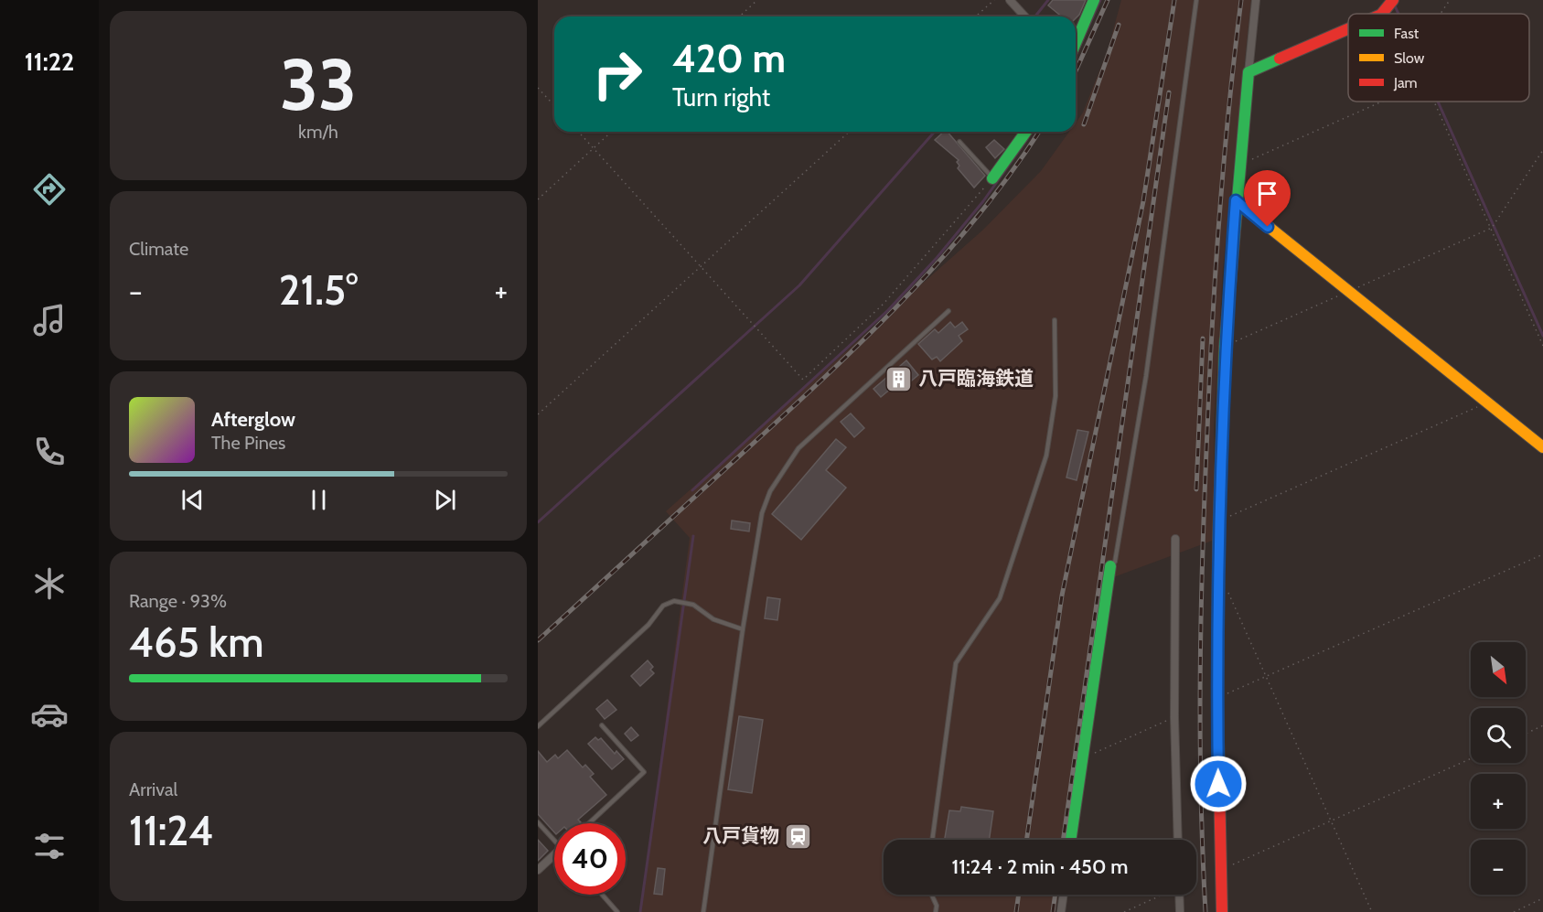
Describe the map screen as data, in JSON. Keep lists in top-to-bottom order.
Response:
{
  "places": {
    "building": ["八戸臨海鉄道"],
    "station": ["八戸貨物"]
  },
  "legend": ["Fast", "Slow", "Jam"],
  "north": "bottom right",
  "page": {
    "tabs": "11:22",
    "tile": [
      ["33", "km/h"],
      "Climate",
      ["Range · 93%", "465 km"],
      ["Arrival", "11:24"]
    ],
    "turn": ["420 m", "Turn right"],
    "heat": ["−", "21.5°", "+"],
    "song": ["Afterglow", "The Pines"],
    "map_buttons": ["+", "−"],
    "limit": "40",
    "trip": "11:24 · 2 min · 450 m"
  }
}
